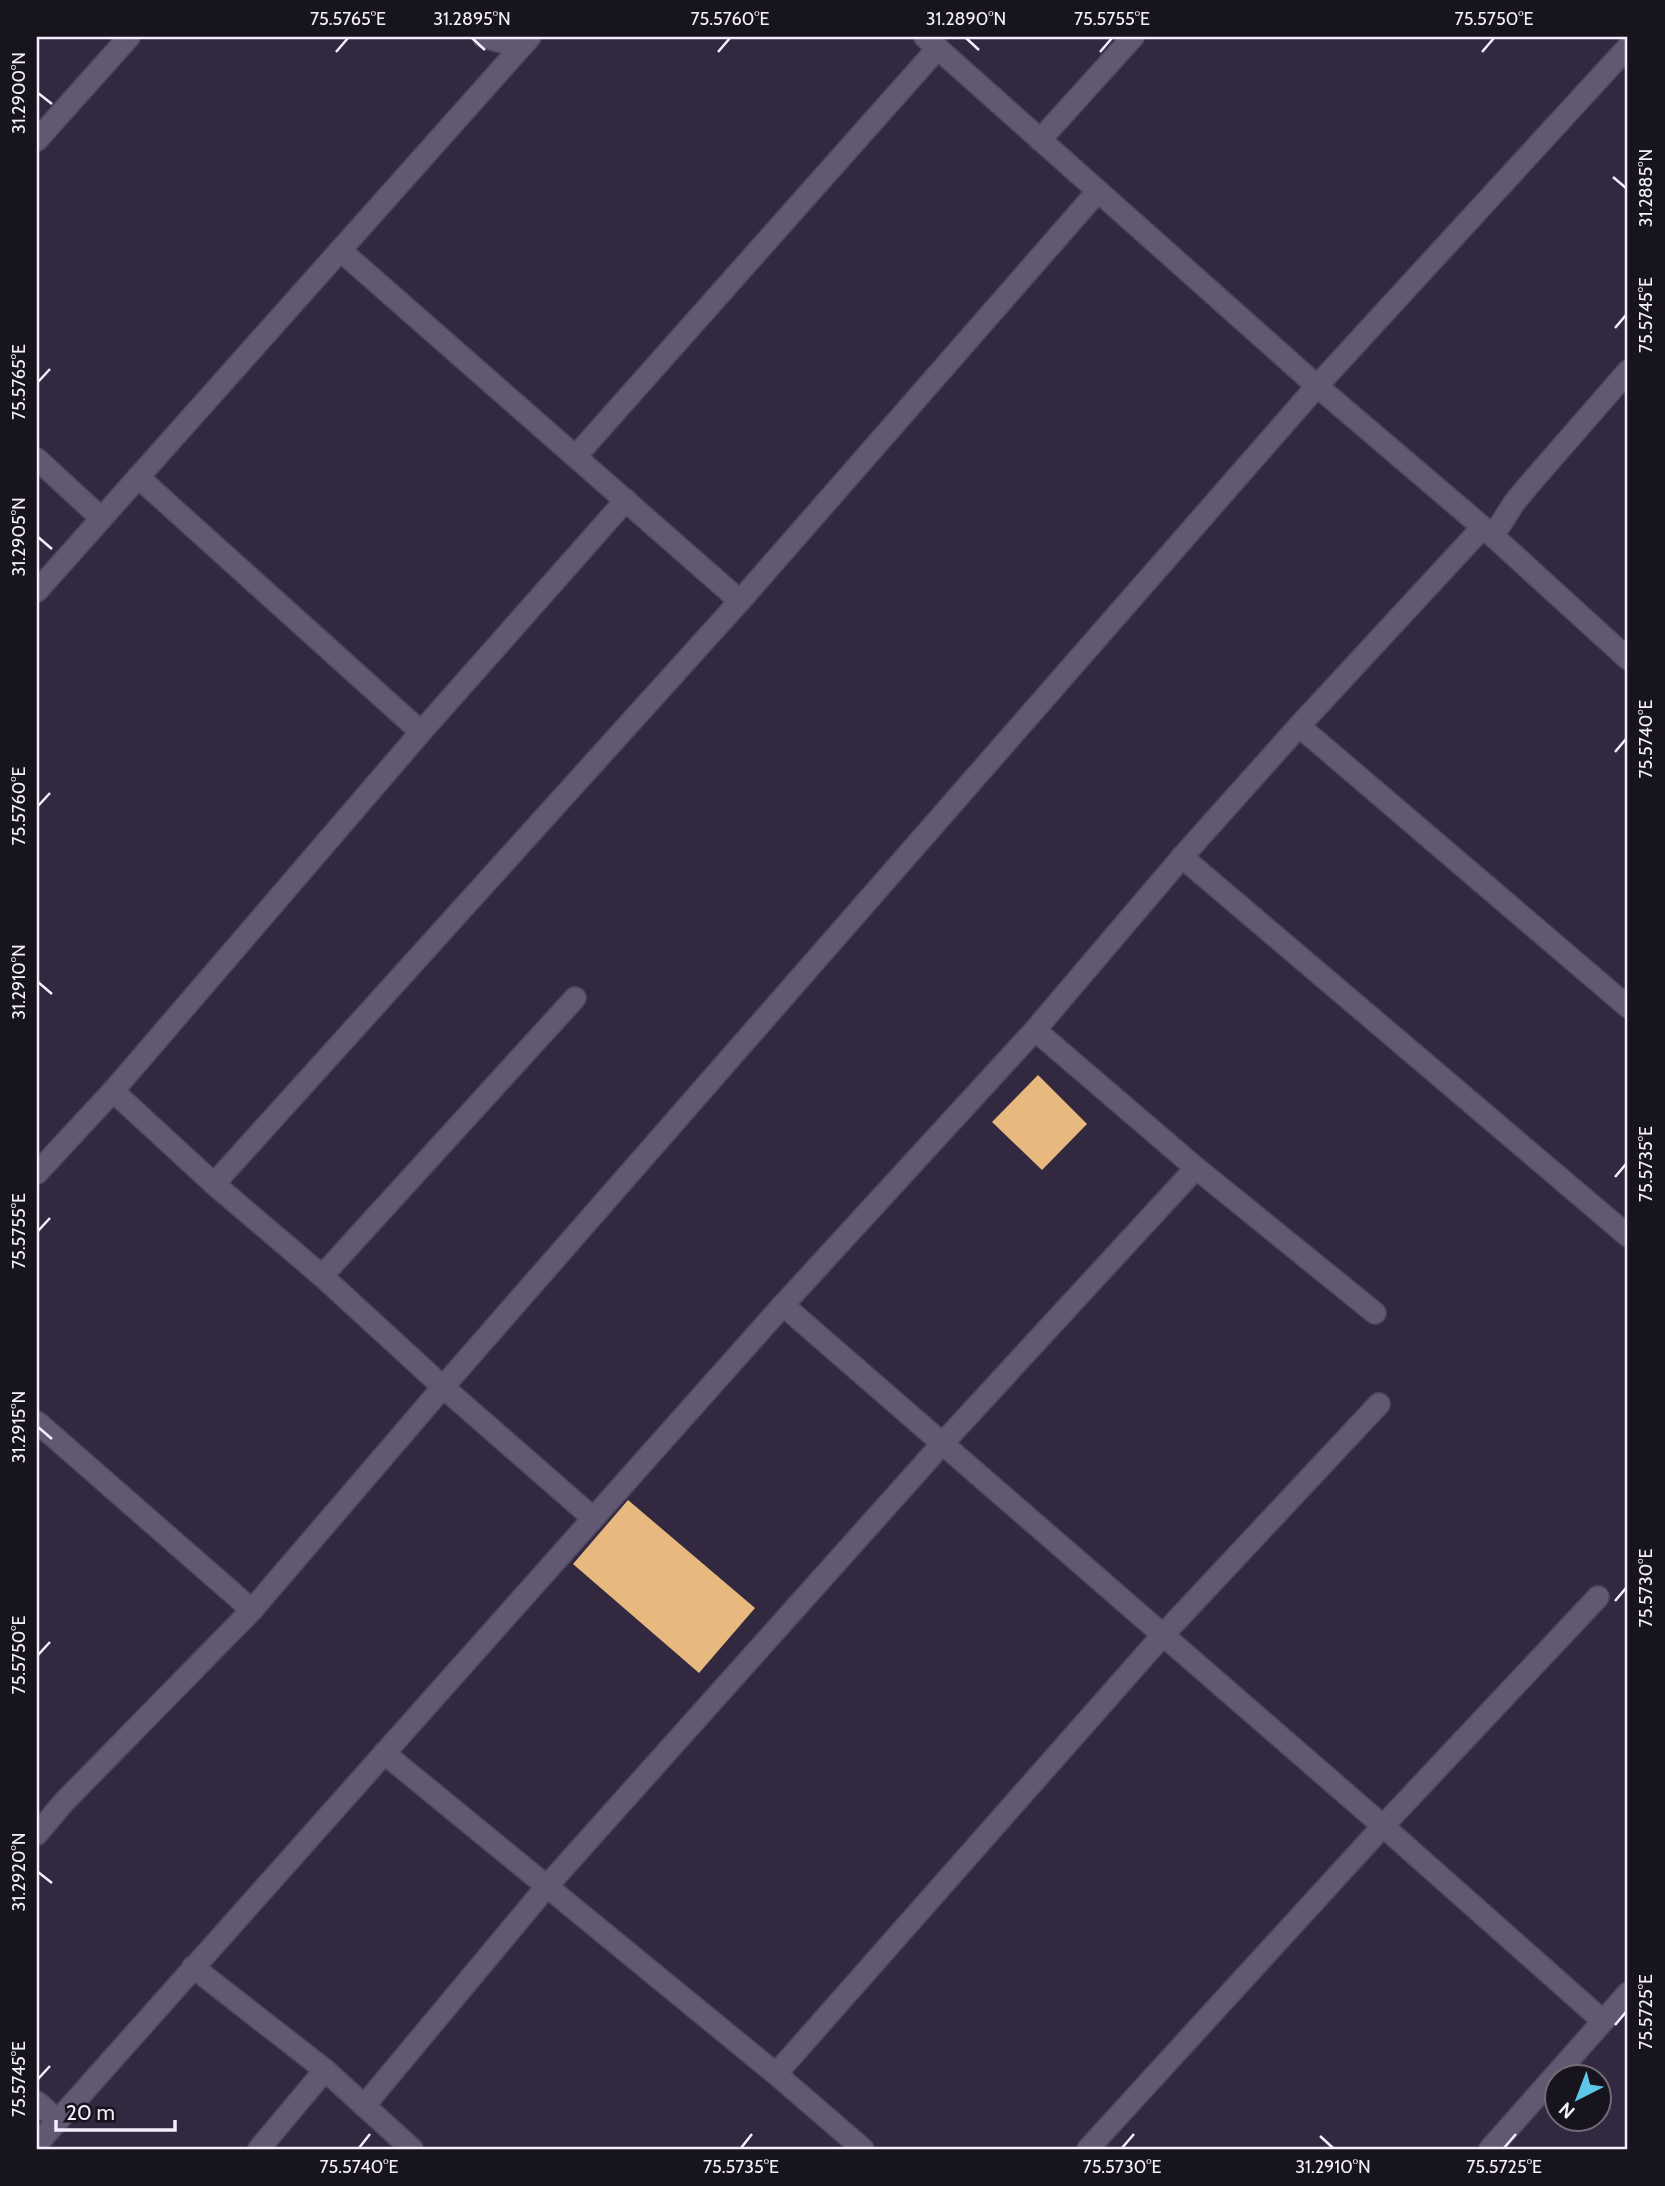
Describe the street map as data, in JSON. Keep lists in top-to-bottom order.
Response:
{
  "scale_bar": "20 m",
  "north": "bottom left",
  "coordinates": [
    "75.5765°E",
    "31.2895°N",
    "75.5760°E",
    "31.2890°N",
    "75.5755°E",
    "75.5750°E",
    "31.2900°N",
    "31.2885°N",
    "75.5745°E",
    "31.2905°N",
    "75.5740°E",
    "31.2910°N",
    "75.5735°E",
    "31.2915°N",
    "75.5730°E",
    "31.2920°N",
    "75.5725°E"
  ]
}
